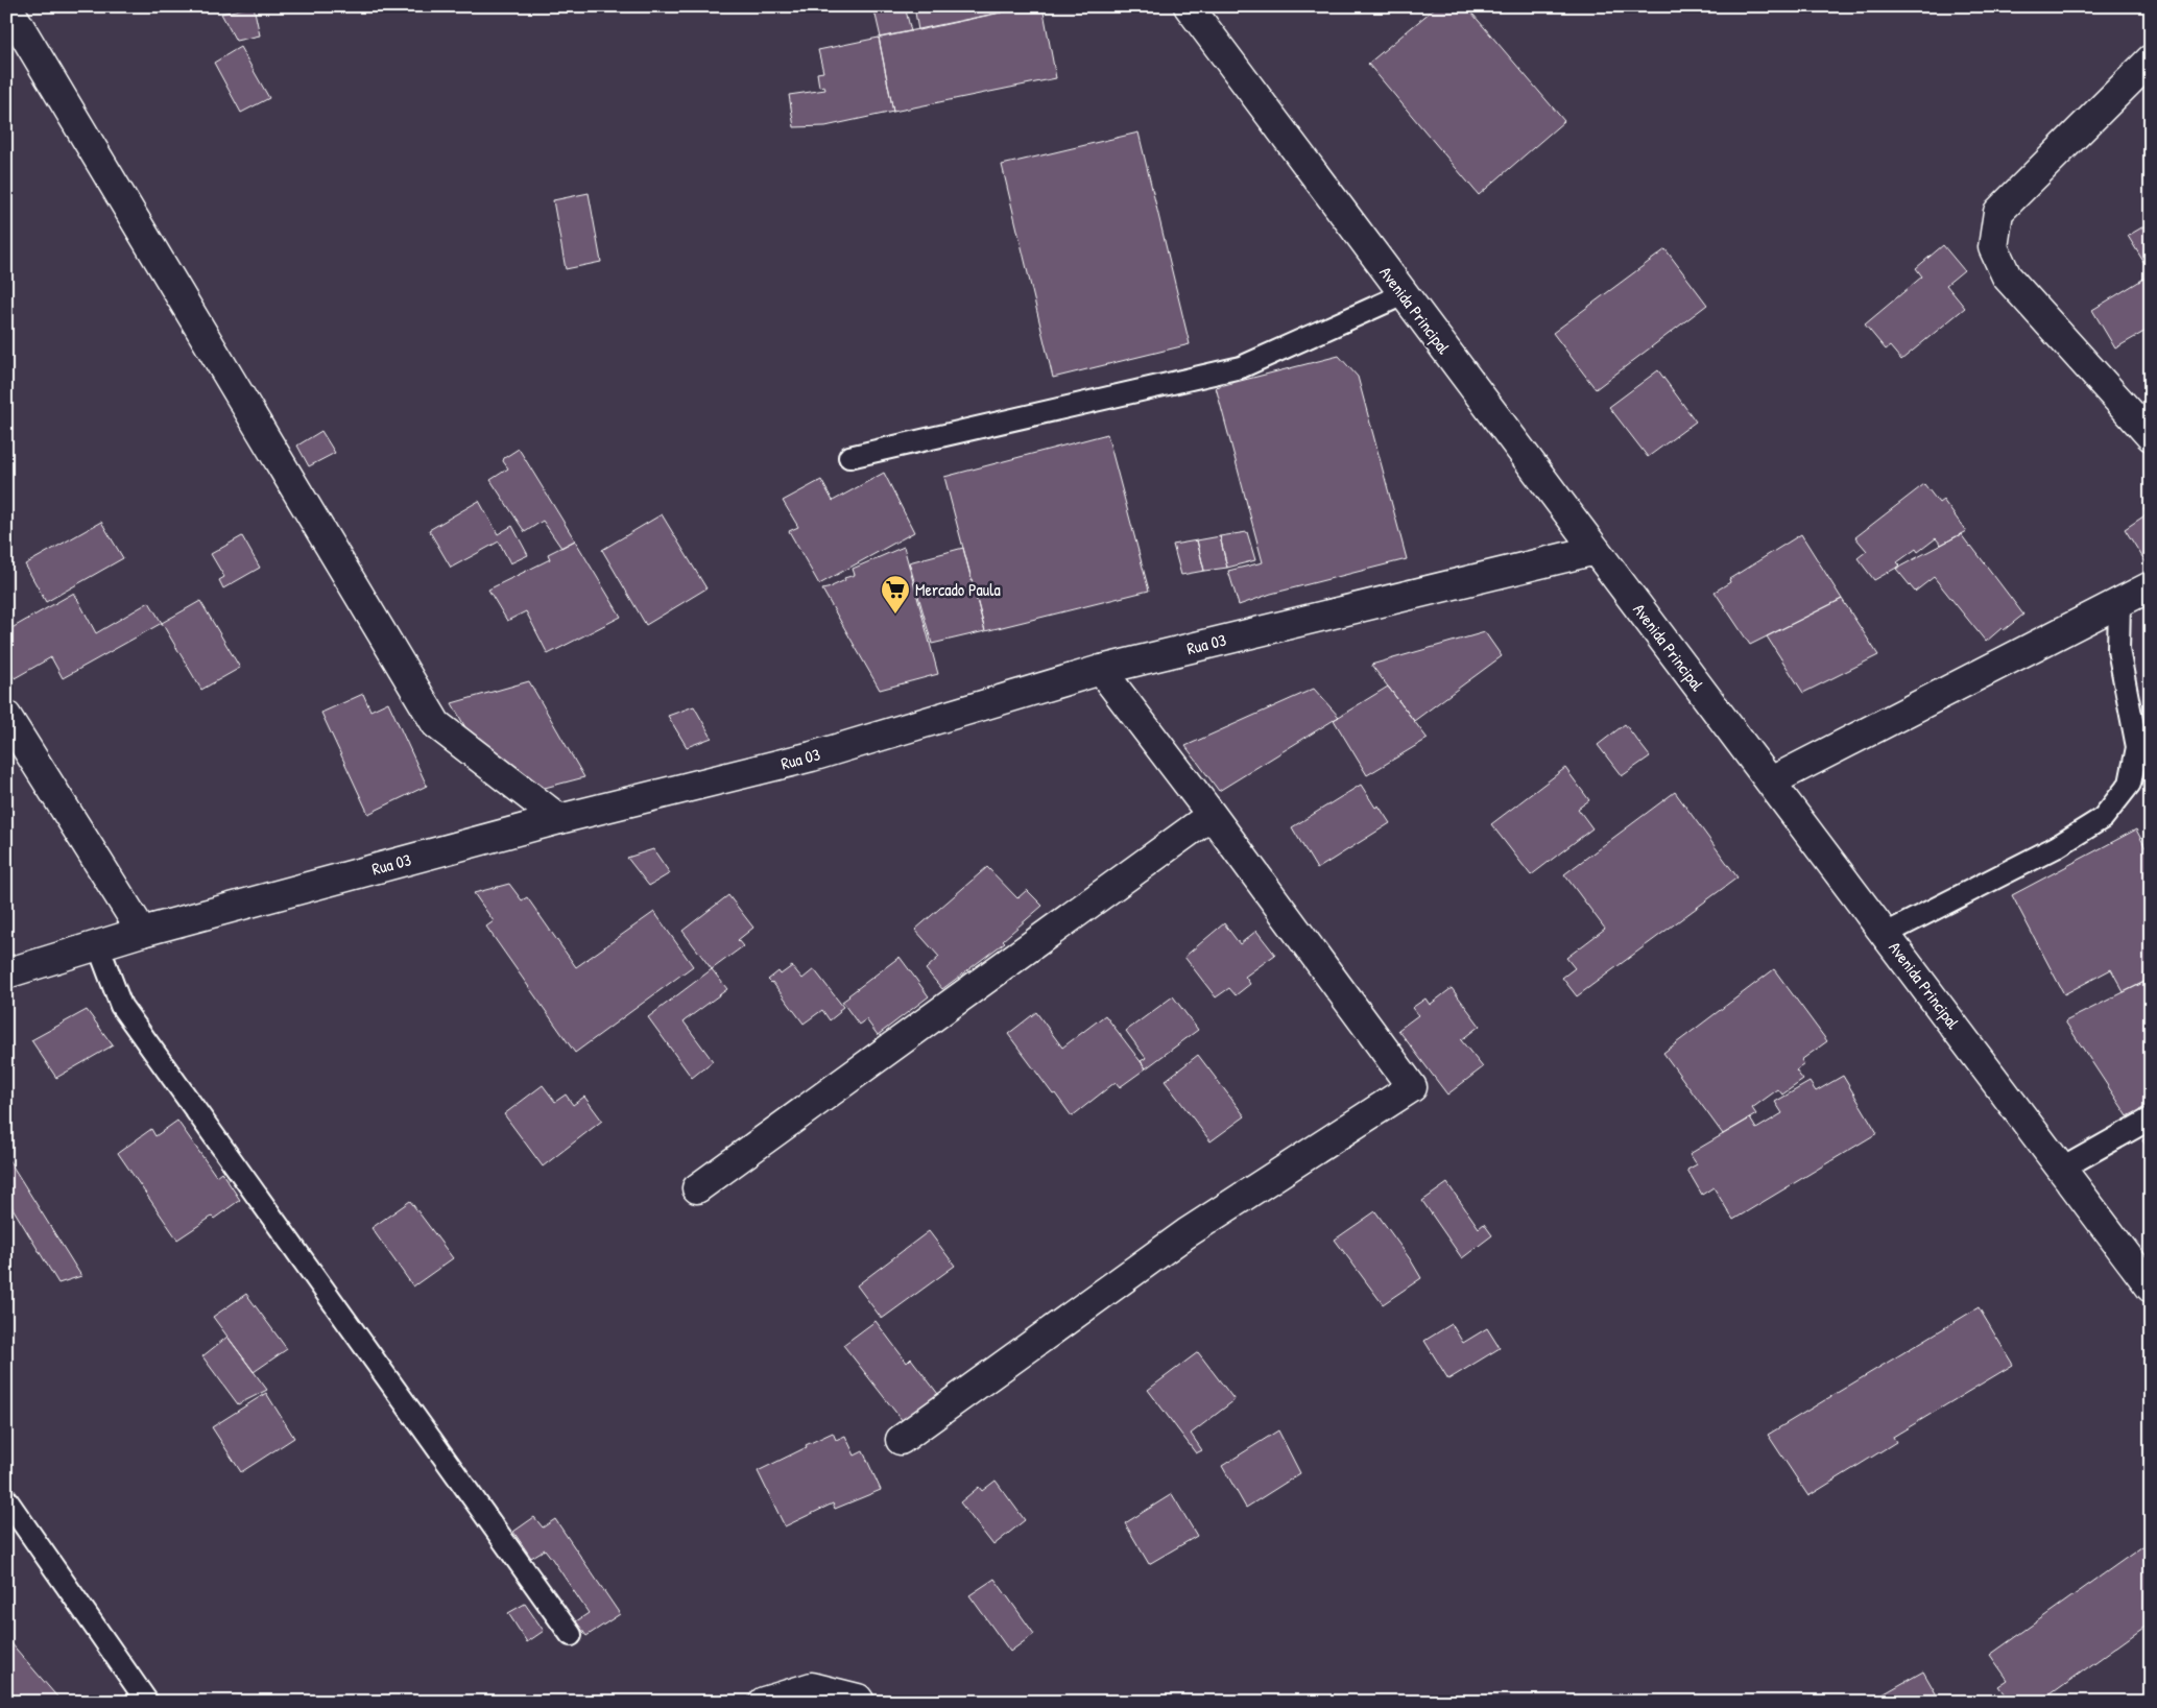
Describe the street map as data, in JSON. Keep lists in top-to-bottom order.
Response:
{
  "streets": {
    "street": ["Avenida Principal", "Rua 03"]
  },
  "crossings": [
    ["Avenida Principal", "Rua 03"]
  ],
  "places": {
    "supermarket": ["Mercado Paula"]
  }
}
